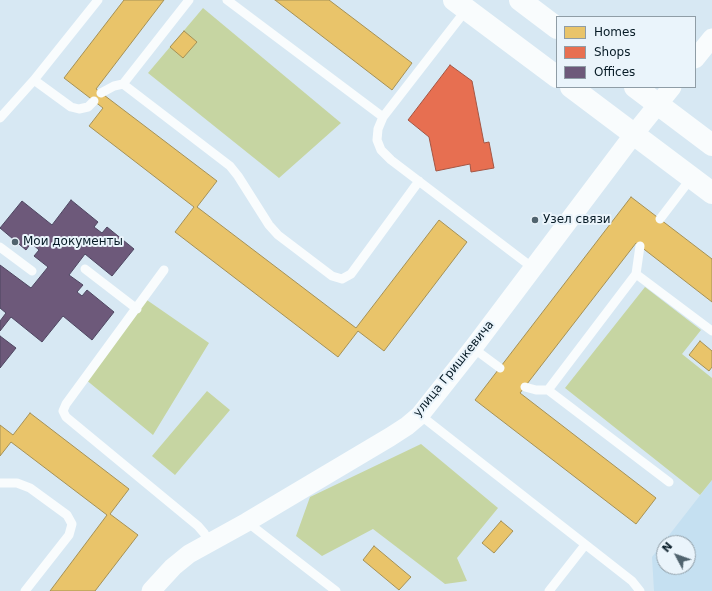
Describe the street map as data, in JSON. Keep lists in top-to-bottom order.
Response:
{
  "streets": {
    "street": ["улица Гришкевича"]
  },
  "places": ["Узел связи", "Мои документы"],
  "legend": ["Homes", "Shops", "Offices"],
  "north": "top left"
}
